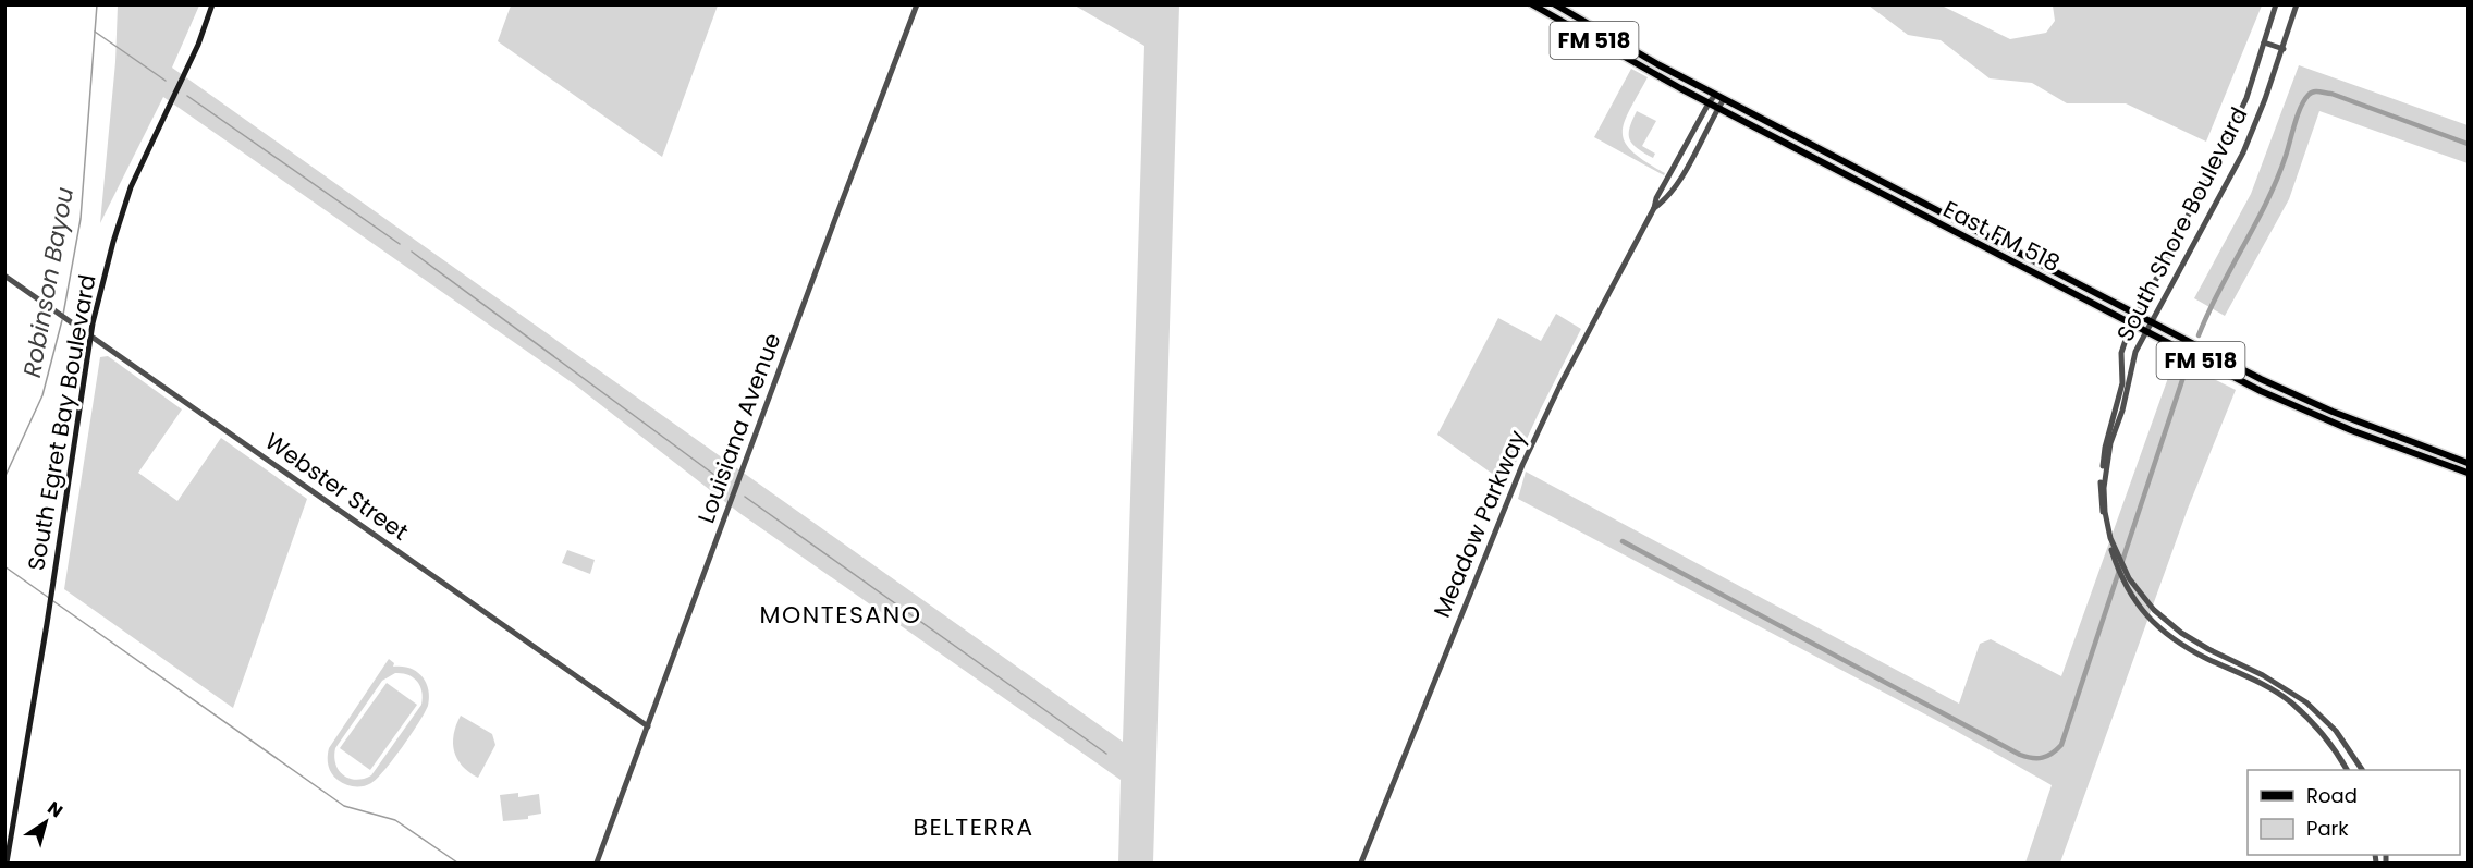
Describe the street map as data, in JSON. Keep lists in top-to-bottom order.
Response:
{
  "streets": {
    "main road": ["FM 518", "East FM 518", "South Egret Bay Boulevard"],
    "street": [
      "South Shore Boulevard",
      "Louisiana Avenue",
      "Webster Street",
      "Meadow Parkway"
    ]
  },
  "crossings": [
    ["South Shore Boulevard", "East FM 518"],
    ["East FM 518", "Meadow Parkway"],
    ["South Egret Bay Boulevard", "Webster Street"],
    ["Louisiana Avenue", "Webster Street"]
  ],
  "districts": ["MONTESANO", "BELTERRA"],
  "water": ["Robinson Bayou"],
  "legend": ["Road", "Park"],
  "north": "top right"
}
